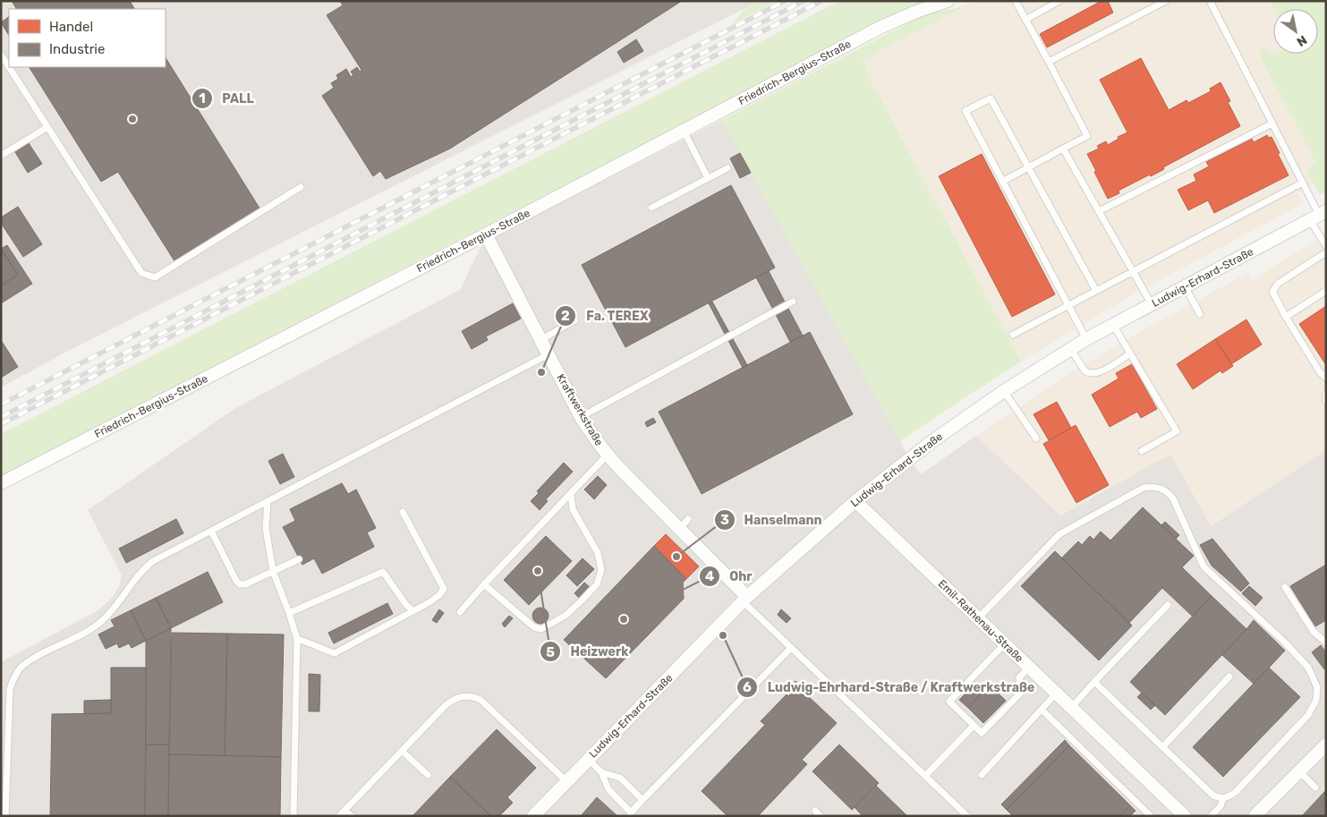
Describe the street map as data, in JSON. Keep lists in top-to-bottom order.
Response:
{
  "streets": {
    "street": [
      "Friedrich-Bergius-Straße",
      "Ludwig-Erhard-Straße",
      "Kraftwerkstraße",
      "Emil-Rathenau-Straße"
    ]
  },
  "crossings": [
    ["Friedrich-Bergius-Straße", "Kraftwerkstraße"],
    ["Ludwig-Erhard-Straße", "Kraftwerkstraße"],
    ["Ludwig-Erhard-Straße", "Emil-Rathenau-Straße"]
  ],
  "places": [
    "PALL",
    "Fa. TEREX",
    "Hanselmann",
    "Heizwerk",
    "Ohr",
    "Ludwig-Ehrhard-Straße / Kraftwerkstraße"
  ],
  "legend": ["Handel", "Industrie"],
  "north": "bottom right"
}
